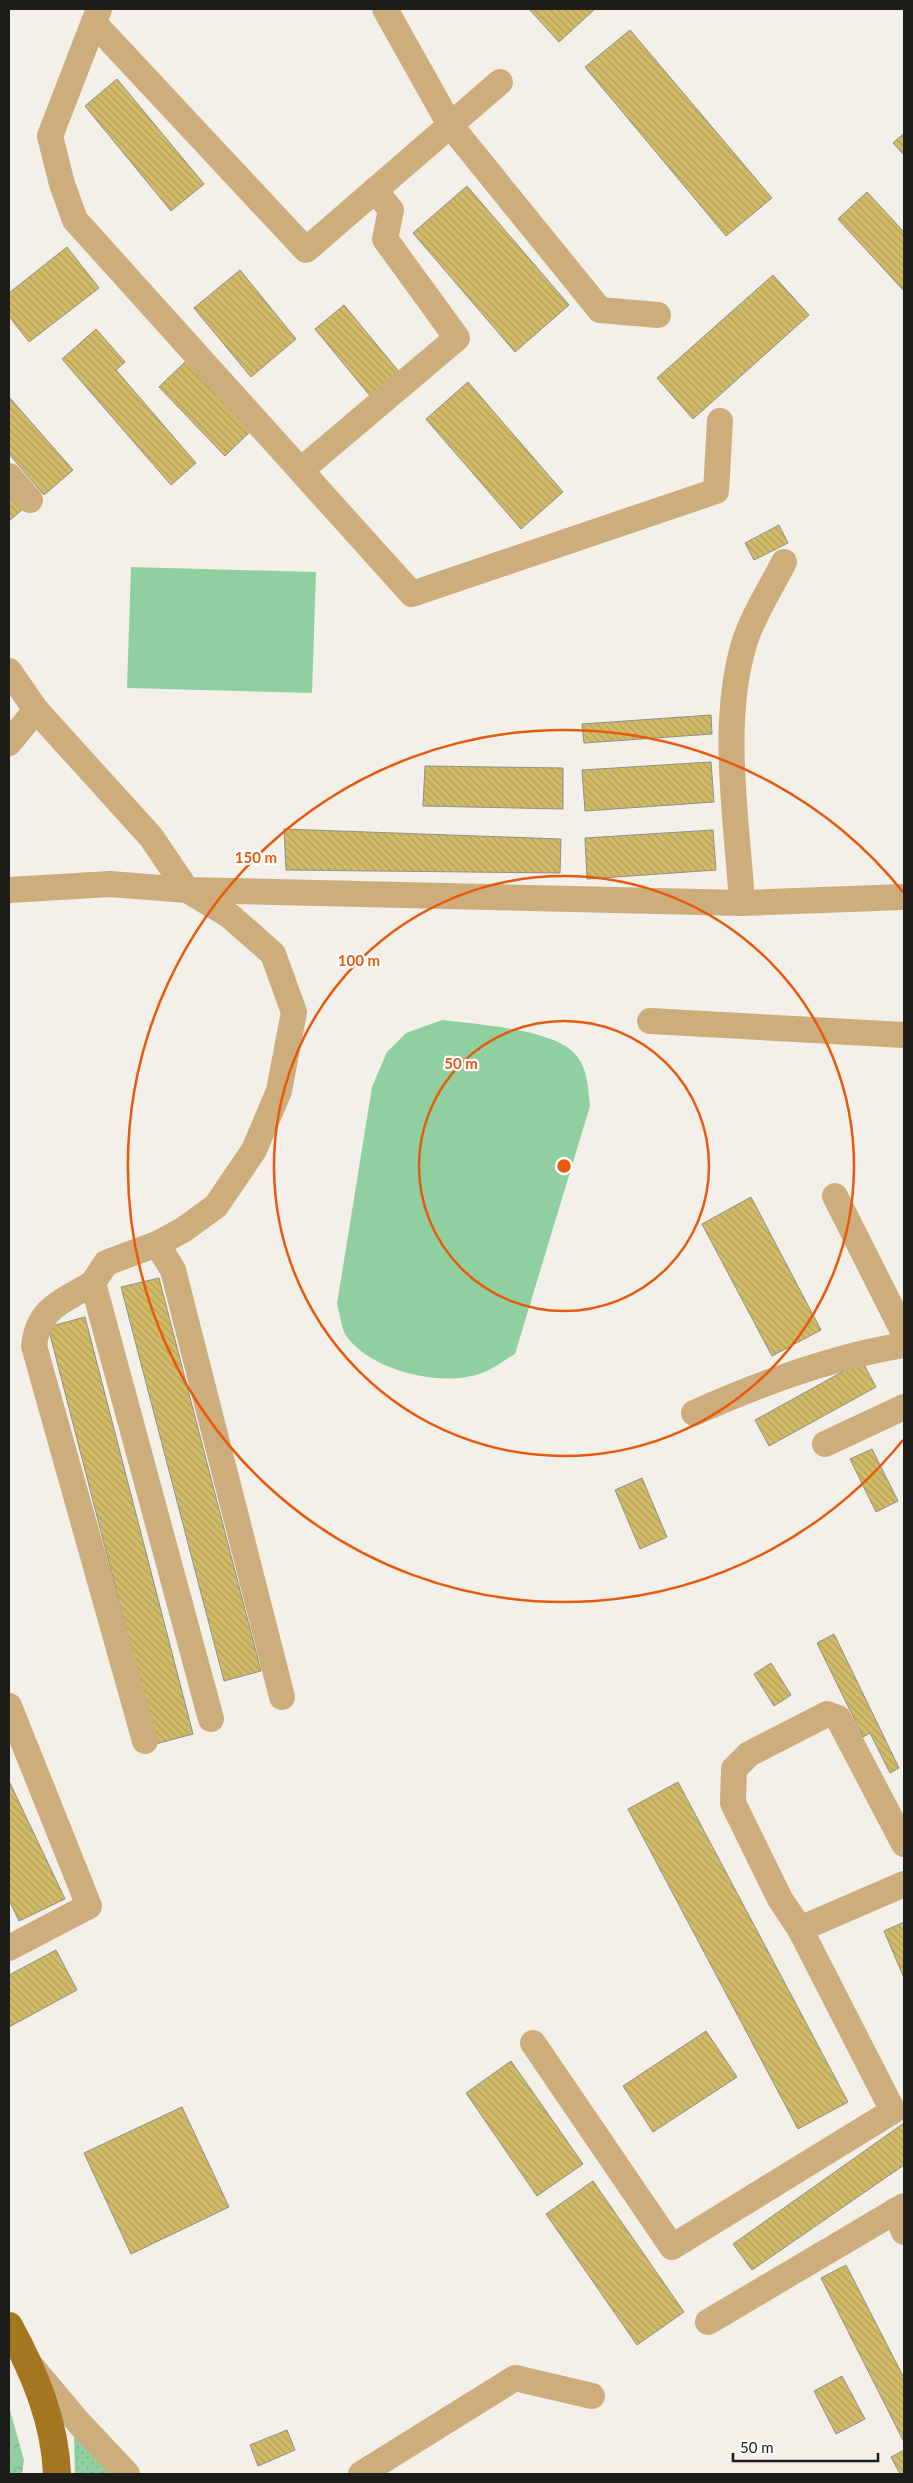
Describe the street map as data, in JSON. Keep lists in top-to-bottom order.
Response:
{
  "scale_bar": "50 m",
  "rings": ["150 m", "100 m", "50 m"]
}
